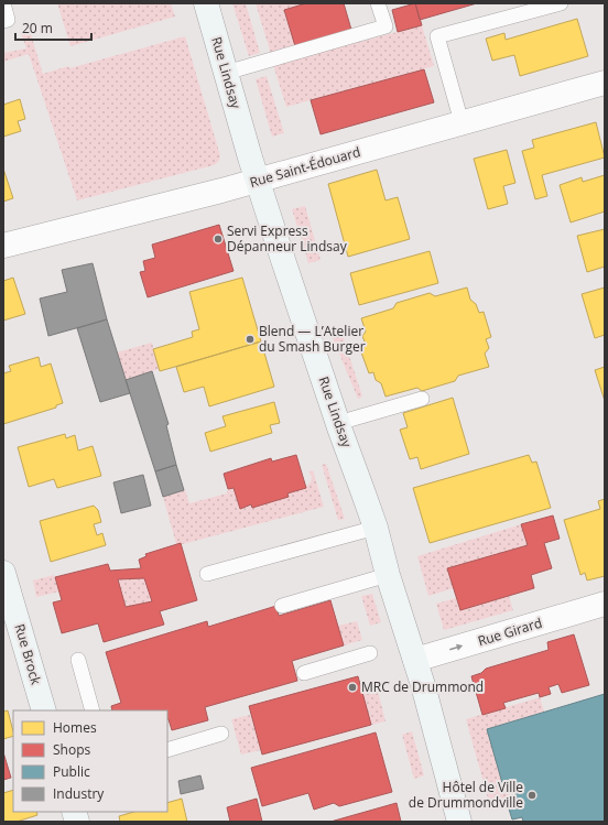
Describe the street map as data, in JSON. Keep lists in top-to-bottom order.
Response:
{
  "streets": {
    "street": [
      "Rue Lindsay",
      "Rue Saint-Édouard",
      "Rue Girard",
      "Rue Brock"
    ]
  },
  "crossings": [
    ["Rue Lindsay", "Rue Saint-Édouard"],
    ["Rue Lindsay", "Rue Girard"]
  ],
  "one_way": ["Rue Girard"],
  "places": [
    "Servi Express Dépanneur Lindsay",
    "Blend — L’Atelier du Smash Burger",
    "MRC de Drummond",
    "Hôtel de Ville de Drummondville"
  ],
  "legend": [
    "Homes",
    "Shops",
    "Public",
    "Industry"
  ],
  "scale_bar": "20 m"
}
